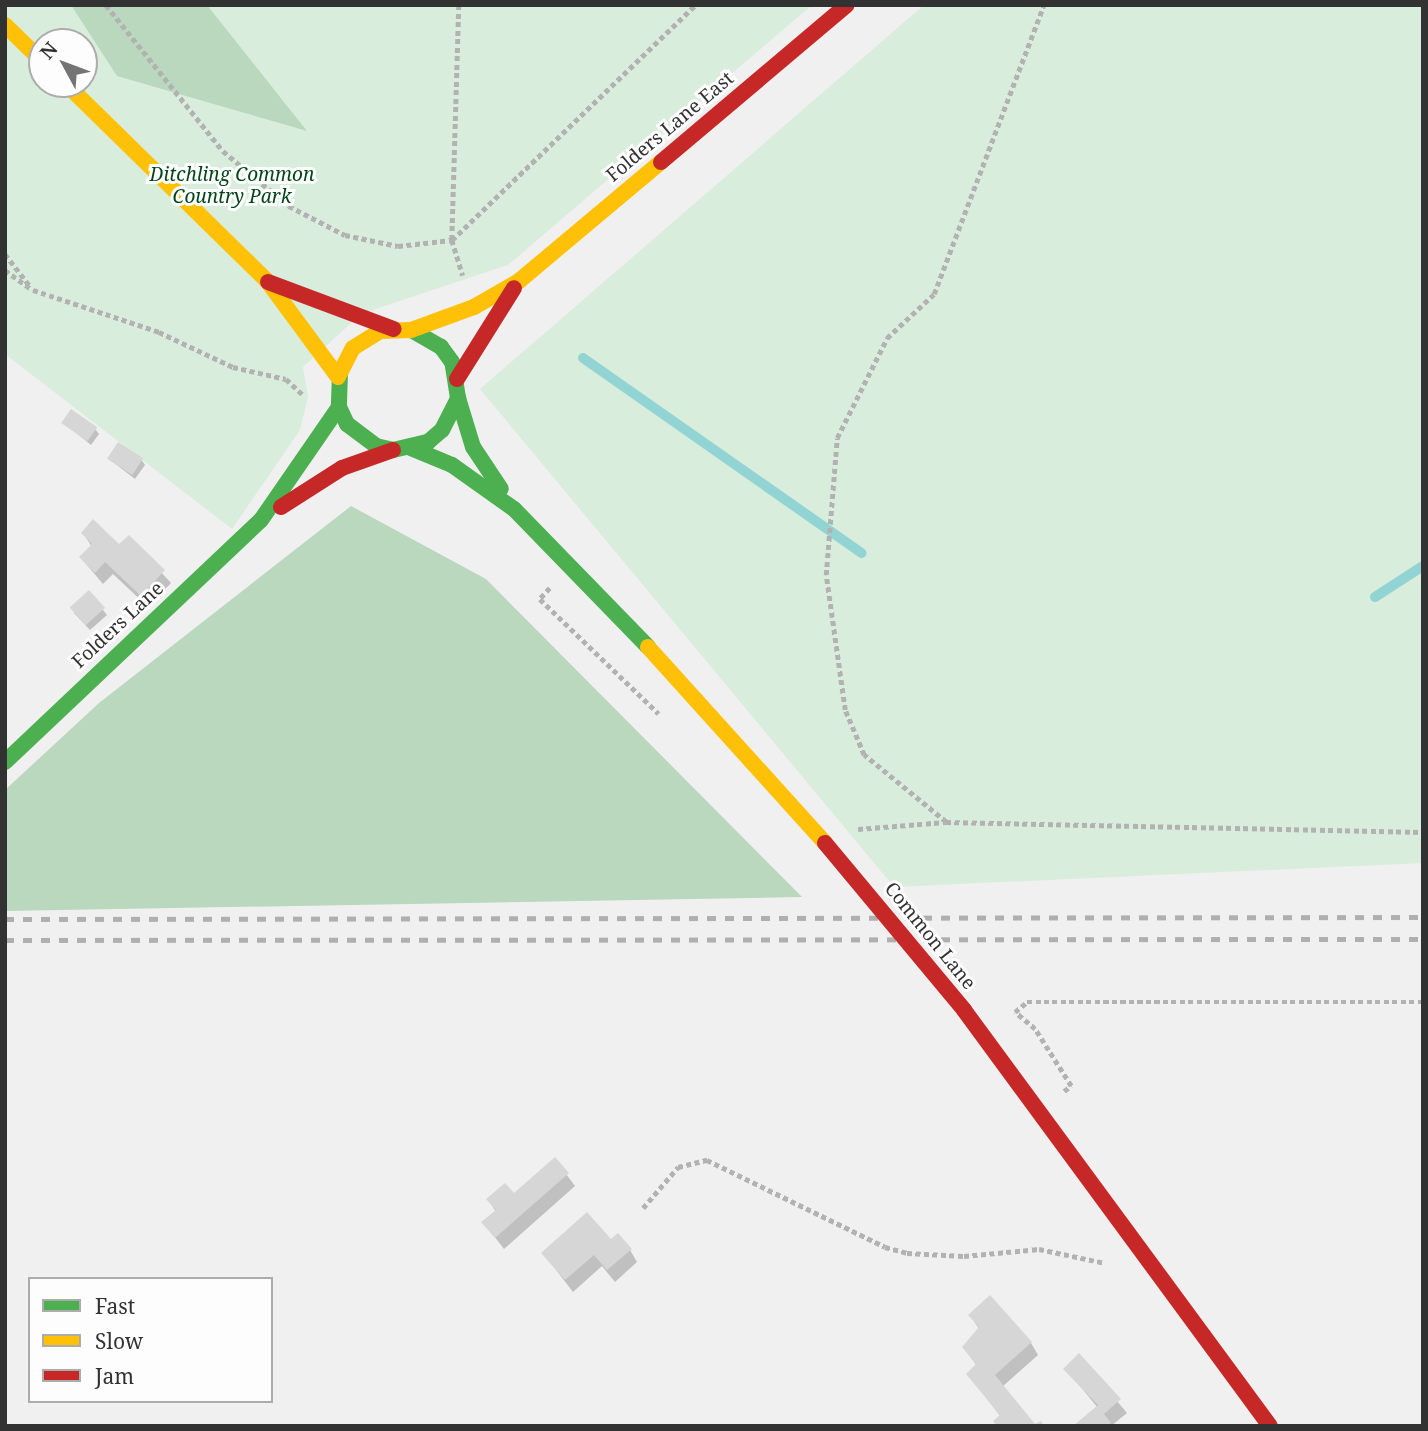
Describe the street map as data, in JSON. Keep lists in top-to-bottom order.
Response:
{
  "streets": {
    "main road": ["Folders Lane East", "Folders Lane", "Common Lane"]
  },
  "crossings": [
    ["Folders Lane East", "Folders Lane"],
    ["Folders Lane East", "Common Lane"],
    ["Folders Lane", "Common Lane"]
  ],
  "parks": ["Ditchling Common Country Park"],
  "legend": ["Fast", "Slow", "Jam"],
  "north": "top left"
}
